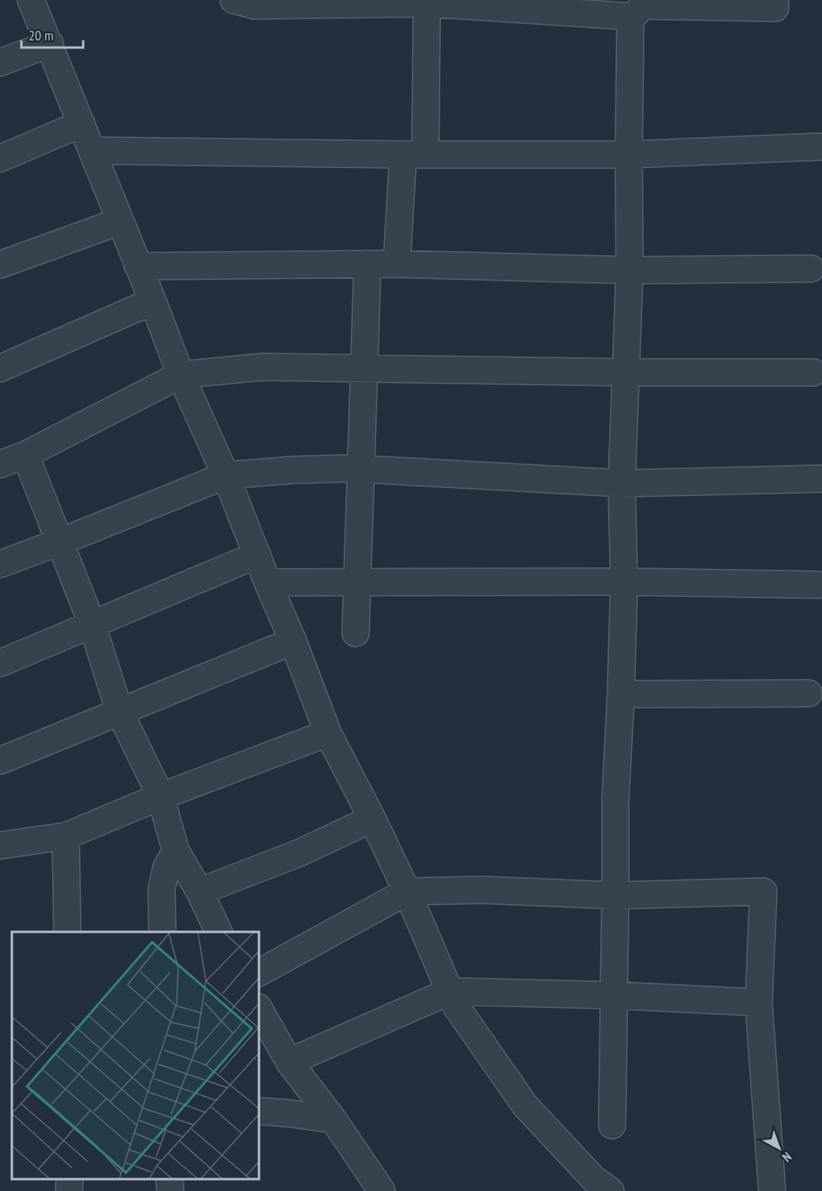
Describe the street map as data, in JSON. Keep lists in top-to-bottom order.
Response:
{
  "scale_bar": "20 m",
  "north": "bottom right"
}
